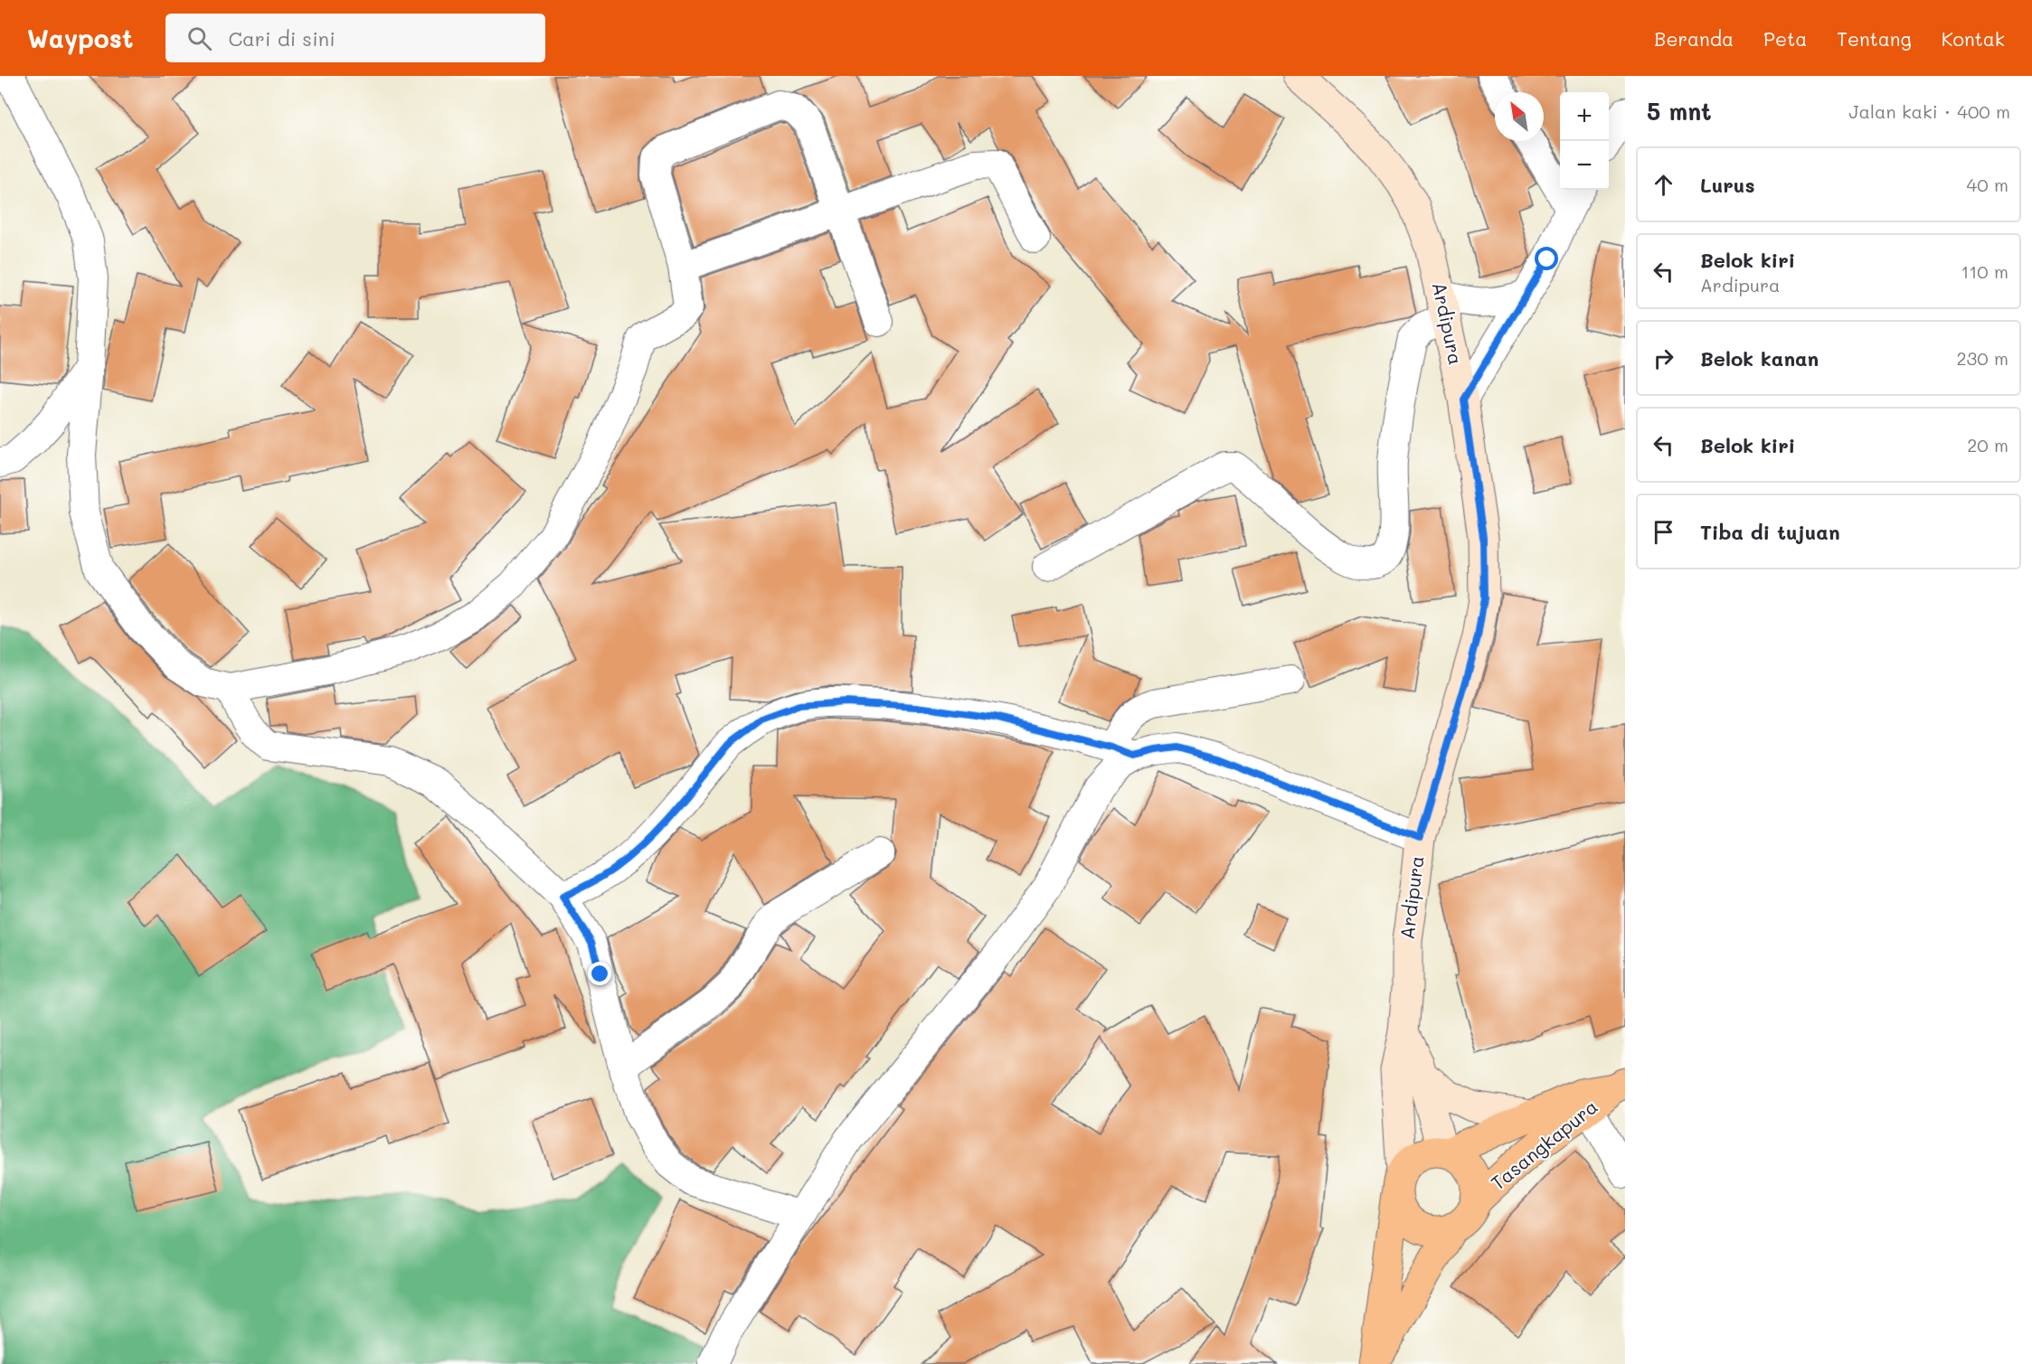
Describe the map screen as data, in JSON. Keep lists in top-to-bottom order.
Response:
{
  "streets": {
    "highway": ["Tasangkapura"],
    "street": ["Ardipura"]
  },
  "crossings": [
    ["Ardipura", "Tasangkapura"]
  ],
  "north": "top left",
  "page": {
    "header": "Waypost",
    "search": "Cari di sini",
    "nav": [
      "Beranda",
      "Peta",
      "Tentang",
      "Kontak"
    ],
    "heading": ["5 mnt", "Jalan kaki · 400 m"],
    "map_buttons": ["+", "−"],
    "list": [
      ["Lurus", "40 m"],
      ["Belok kiri", "Ardipura", "110 m"],
      ["Belok kanan", "230 m"],
      ["Belok kiri", "20 m"],
      "Tiba di tujuan"
    ]
  }
}
